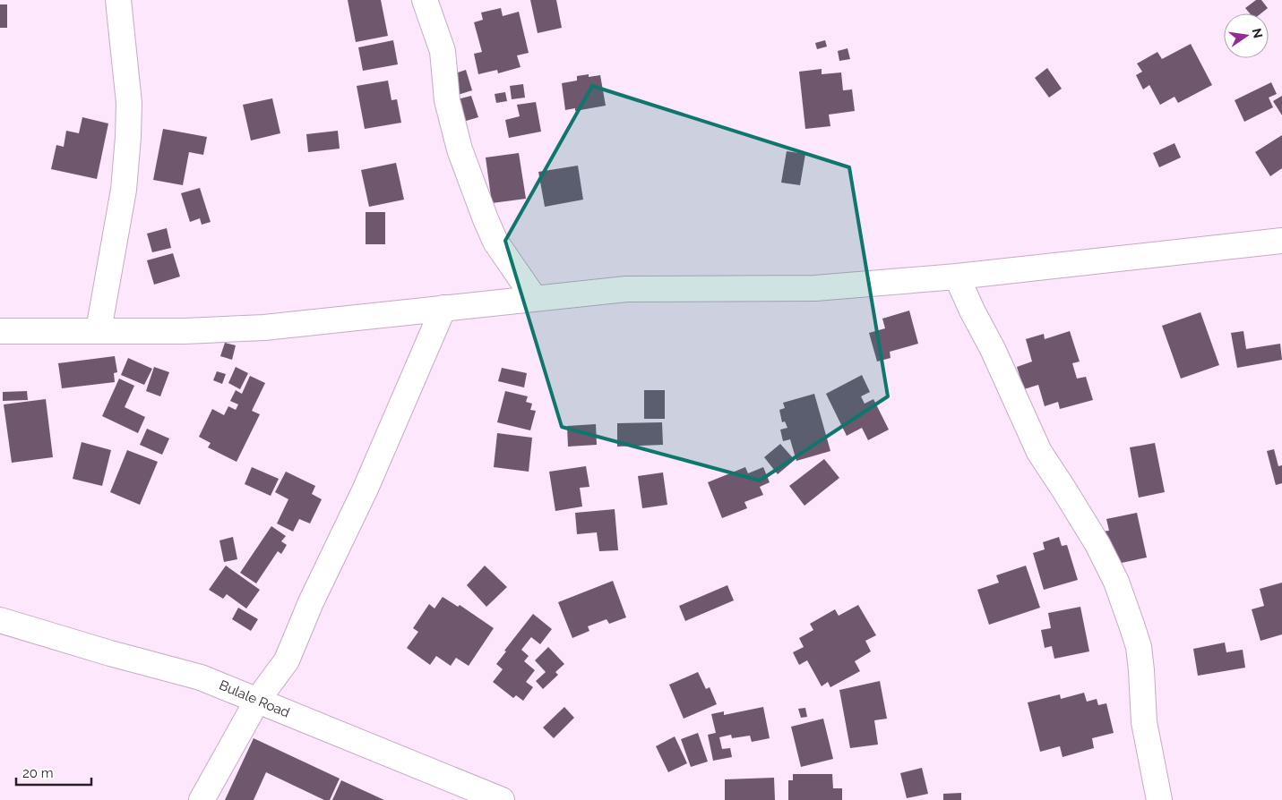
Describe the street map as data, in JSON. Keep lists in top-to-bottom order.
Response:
{
  "streets": {
    "street": ["Bulale Road"]
  },
  "scale_bar": "20 m",
  "north": "right"
}
